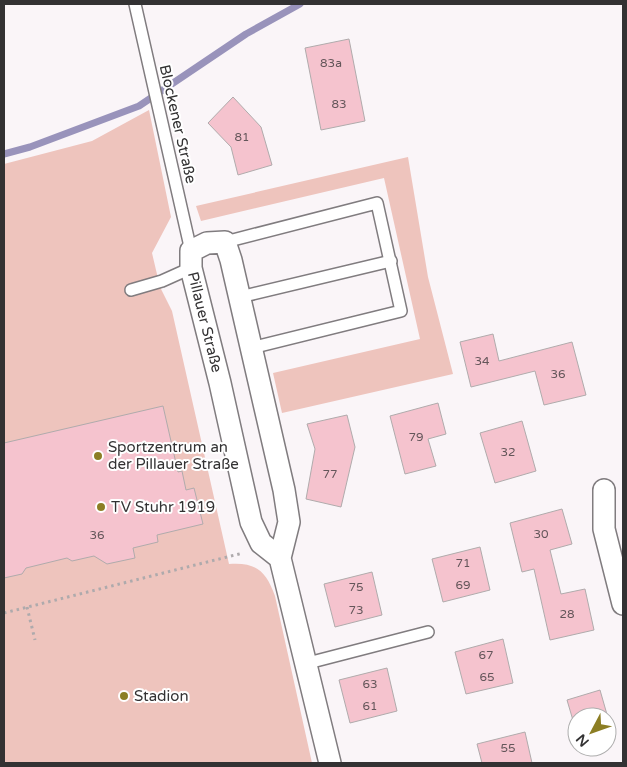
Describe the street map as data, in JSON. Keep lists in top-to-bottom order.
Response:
{
  "streets": {
    "street": ["Pillauer Straße"],
    "lane": ["Blockener Straße"]
  },
  "crossings": [
    ["Blockener Straße", "Pillauer Straße"]
  ],
  "places": ["Sportzentrum an der Pillauer Straße", "TV Stuhr 1919", "Stadion"],
  "house_numbers": [
    "83a",
    "83",
    "81",
    "34",
    "36",
    "79",
    "32",
    "77",
    "30",
    "36",
    "71",
    "69",
    "75",
    "73",
    "28",
    "67",
    "65",
    "63",
    "61",
    "55"
  ],
  "north": "bottom left"
}
